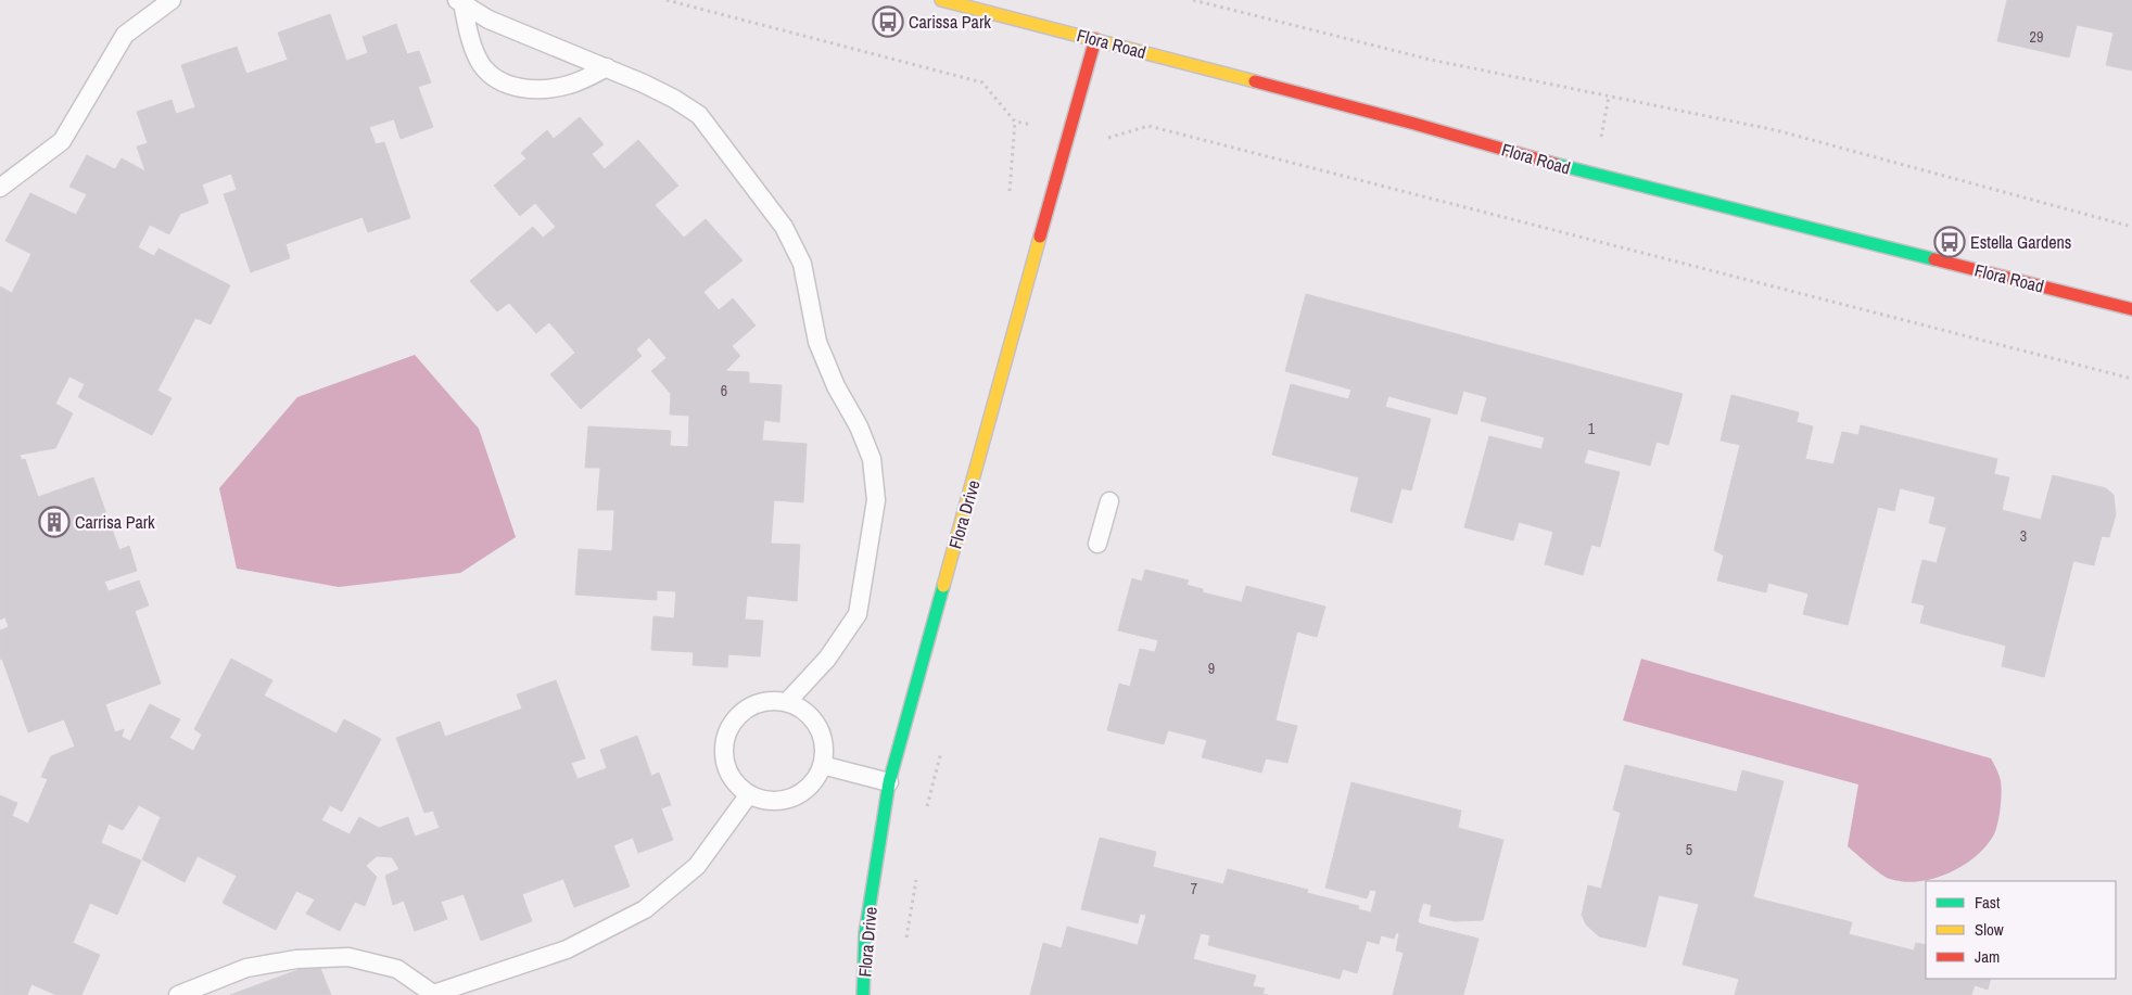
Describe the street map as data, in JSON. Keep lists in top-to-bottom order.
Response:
{
  "streets": {
    "street": ["Flora Road", "Flora Drive"]
  },
  "crossings": [
    ["Flora Road", "Flora Drive"]
  ],
  "places": {
    "bus stop": ["Carissa Park", "Estella Gardens"],
    "building": ["Carrisa Park"]
  },
  "house_numbers": [
    "29",
    "6",
    "1",
    "3",
    "9",
    "5",
    "7"
  ],
  "legend": ["Fast", "Slow", "Jam"]
}
